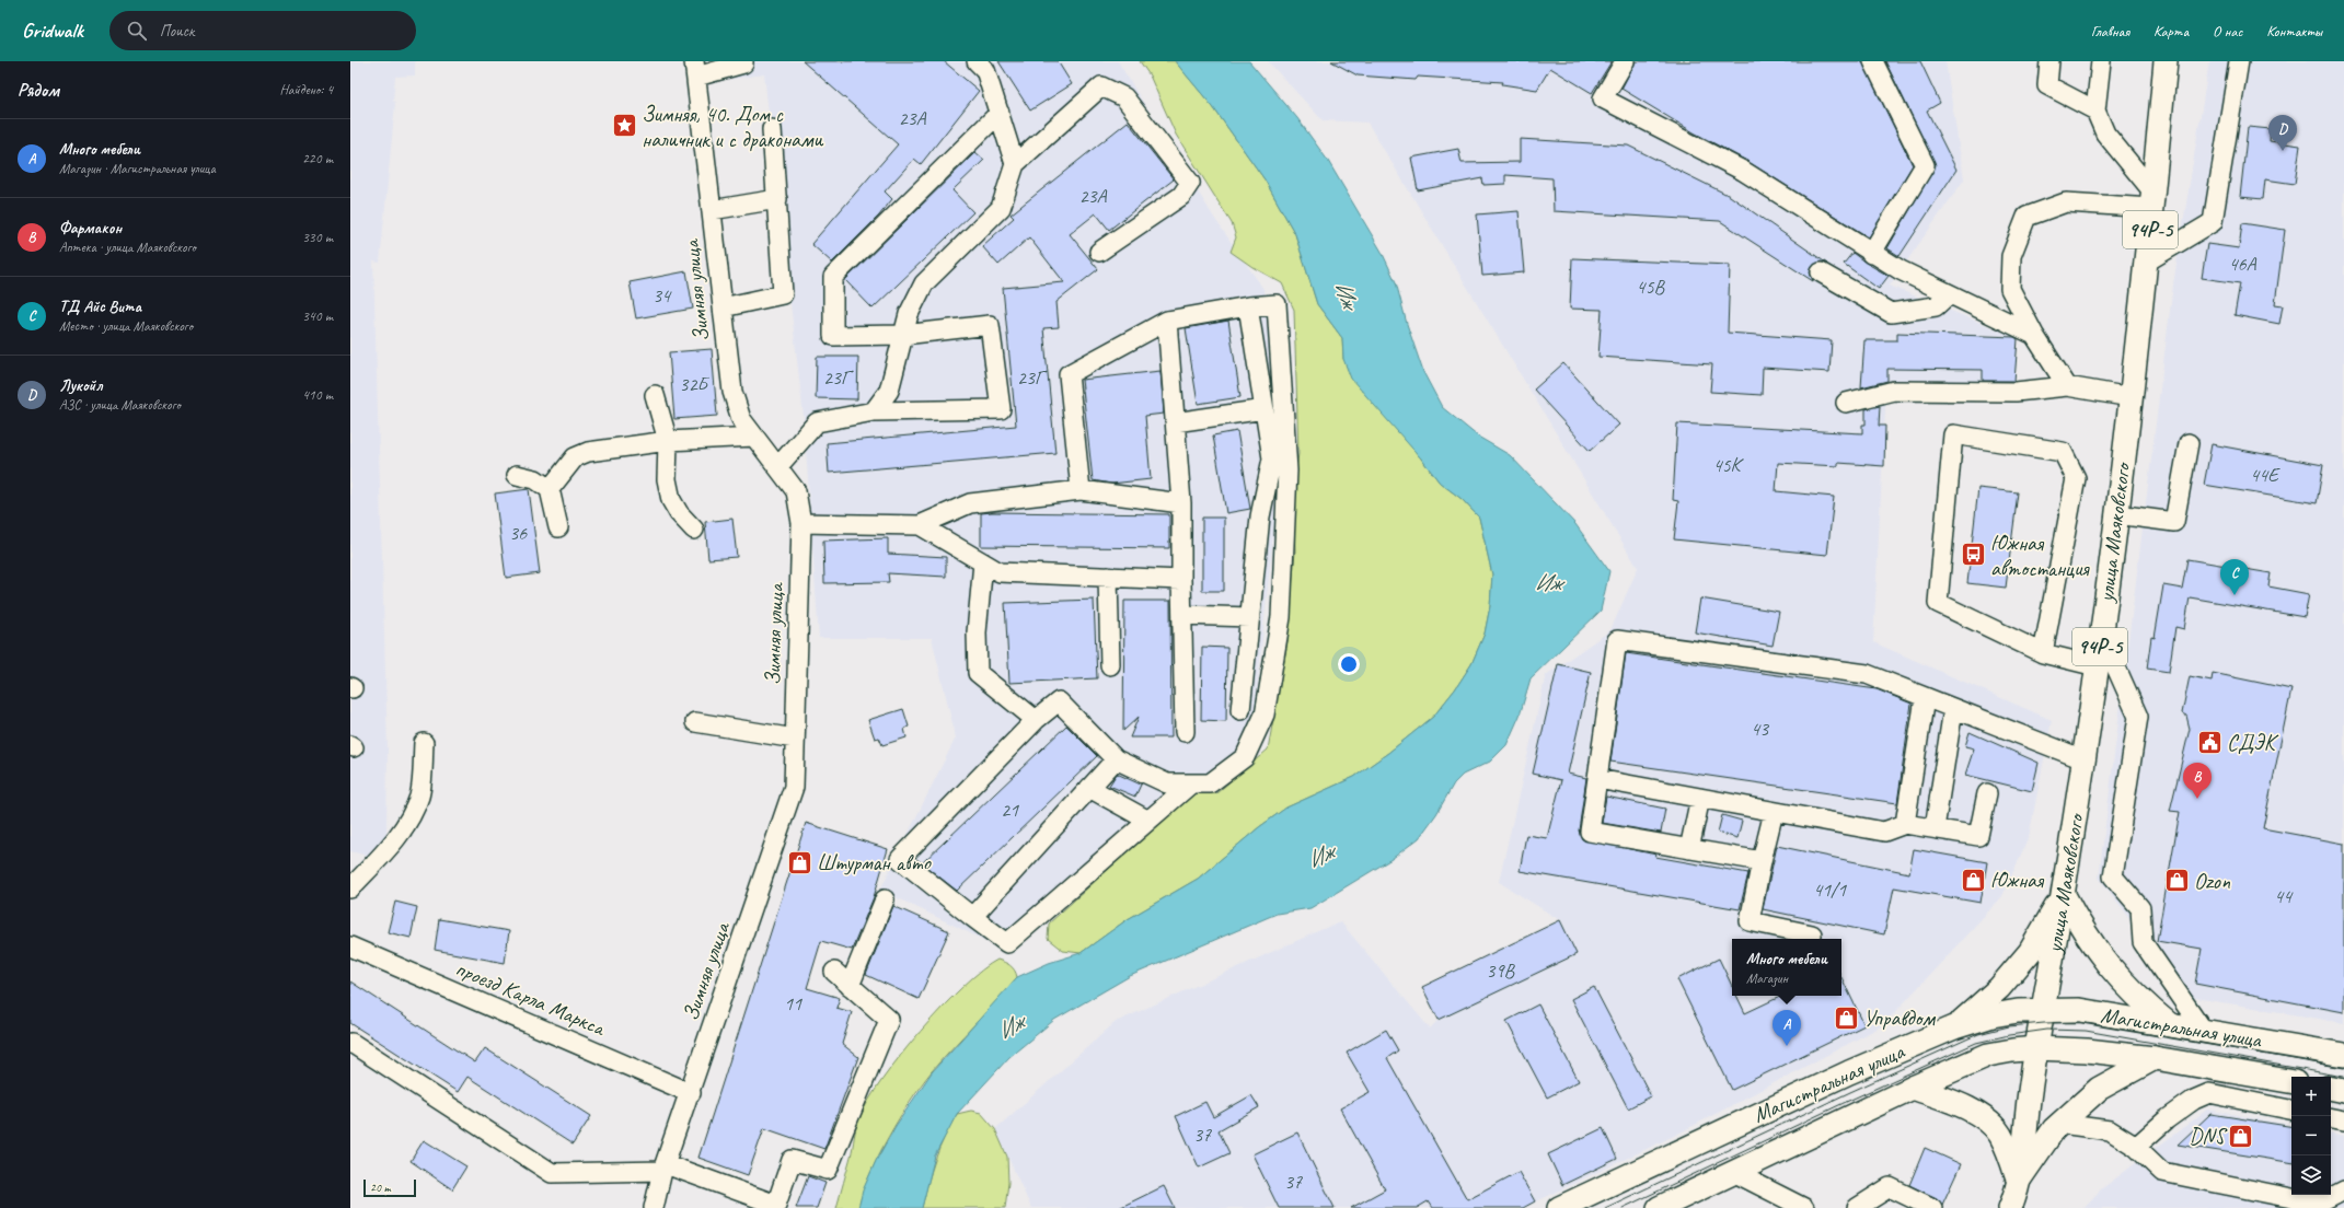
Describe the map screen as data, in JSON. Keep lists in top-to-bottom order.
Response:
{
  "streets": {
    "main road": ["94Р-5", "улица Маяковского", "Магистральная улица"],
    "street": ["Зимняя улица", "проезд Карла Маркса"]
  },
  "crossings": [
    ["Зимняя улица", "проезд Карла Маркса"],
    ["улица Маяковского", "Магистральная улица"]
  ],
  "water": ["Иж"],
  "places": {
    "place": ["Зимняя, 40. Дом с наличник и с драконами"],
    "bus stop": ["Южная автостанция"],
    "public building": ["СДЭК"],
    "shop": [
      "Штурман авто",
      "Южная",
      "Ozon",
      "Управдом",
      "DNS"
    ]
  },
  "house_numbers": [
    "23А",
    "23А",
    "46А",
    "45В",
    "34",
    "23Г",
    "23Г",
    "32Б",
    "45К",
    "44Е",
    "36",
    "43",
    "21",
    "41/1",
    "44",
    "39В",
    "11",
    "37",
    "37"
  ],
  "scale_bar": "20 m",
  "page": {
    "header": "Gridwalk",
    "search": "Поиск",
    "nav": [
      "Главная",
      "Карта",
      "О нас",
      "Контакты"
    ],
    "heading": ["Рядом", "Найдено: 4"],
    "pins": [
      "D",
      "C",
      "B",
      "A"
    ],
    "list": [
      {
        "mark": "A",
        "name": "Много мебели",
        "note": "Магазин · Магистральная улица",
        "value": "220 m"
      },
      {
        "mark": "B",
        "name": "Фармакон",
        "note": "Аптека · улица Маяковского",
        "value": "330 m"
      },
      {
        "mark": "C",
        "name": "ТД Айс Вита",
        "note": "Место · улица Маяковского",
        "value": "340 m"
      },
      {
        "mark": "D",
        "name": "Лукойл",
        "note": "АЗС · улица Маяковского",
        "value": "410 m"
      }
    ],
    "popup": ["Много мебели", "Магазин"],
    "map_buttons": ["+", "−"],
    "scale": "20 m"
  }
}
